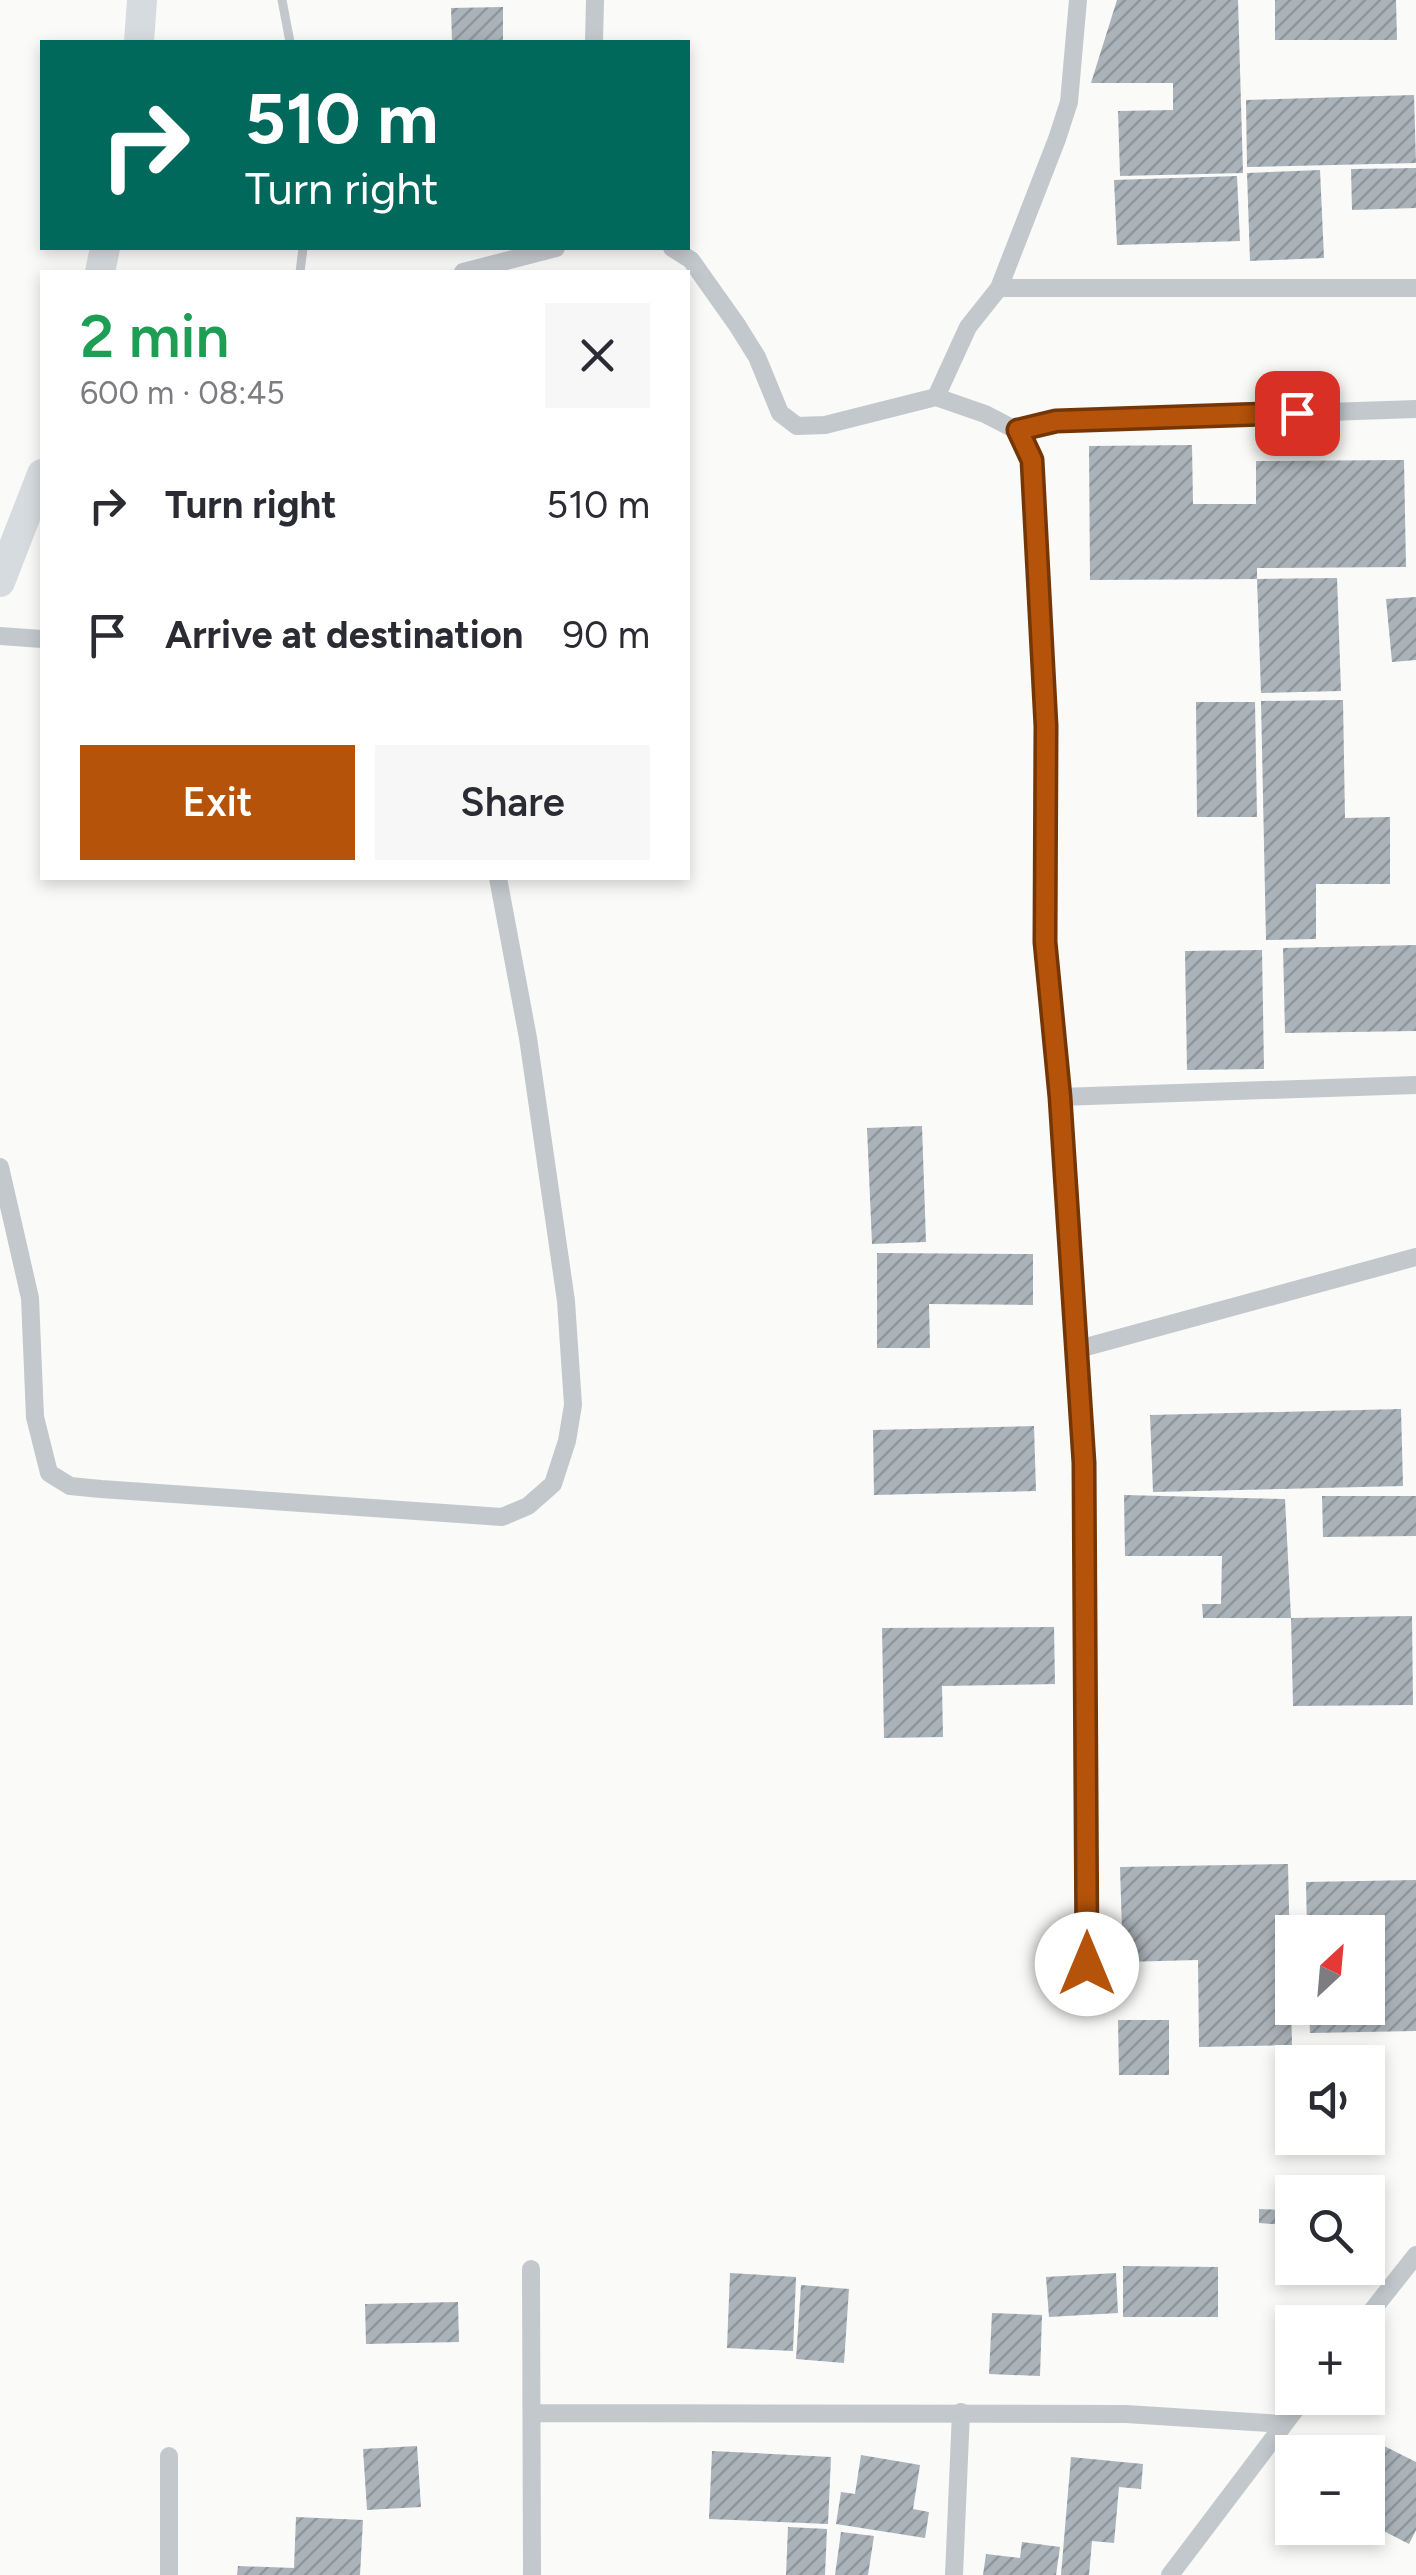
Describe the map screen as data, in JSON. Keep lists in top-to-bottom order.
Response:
{
  "north": "top right",
  "page": {
    "turn": ["510 m", "Turn right"],
    "heading": ["2 min", "600 m · 08:45"],
    "list": [
      {
        "name": "Turn right",
        "value": "510 m"
      },
      {
        "name": "Arrive at destination",
        "value": "90 m"
      }
    ],
    "buttons": ["Exit", "Share"],
    "map_buttons": ["+", "−"]
  }
}
